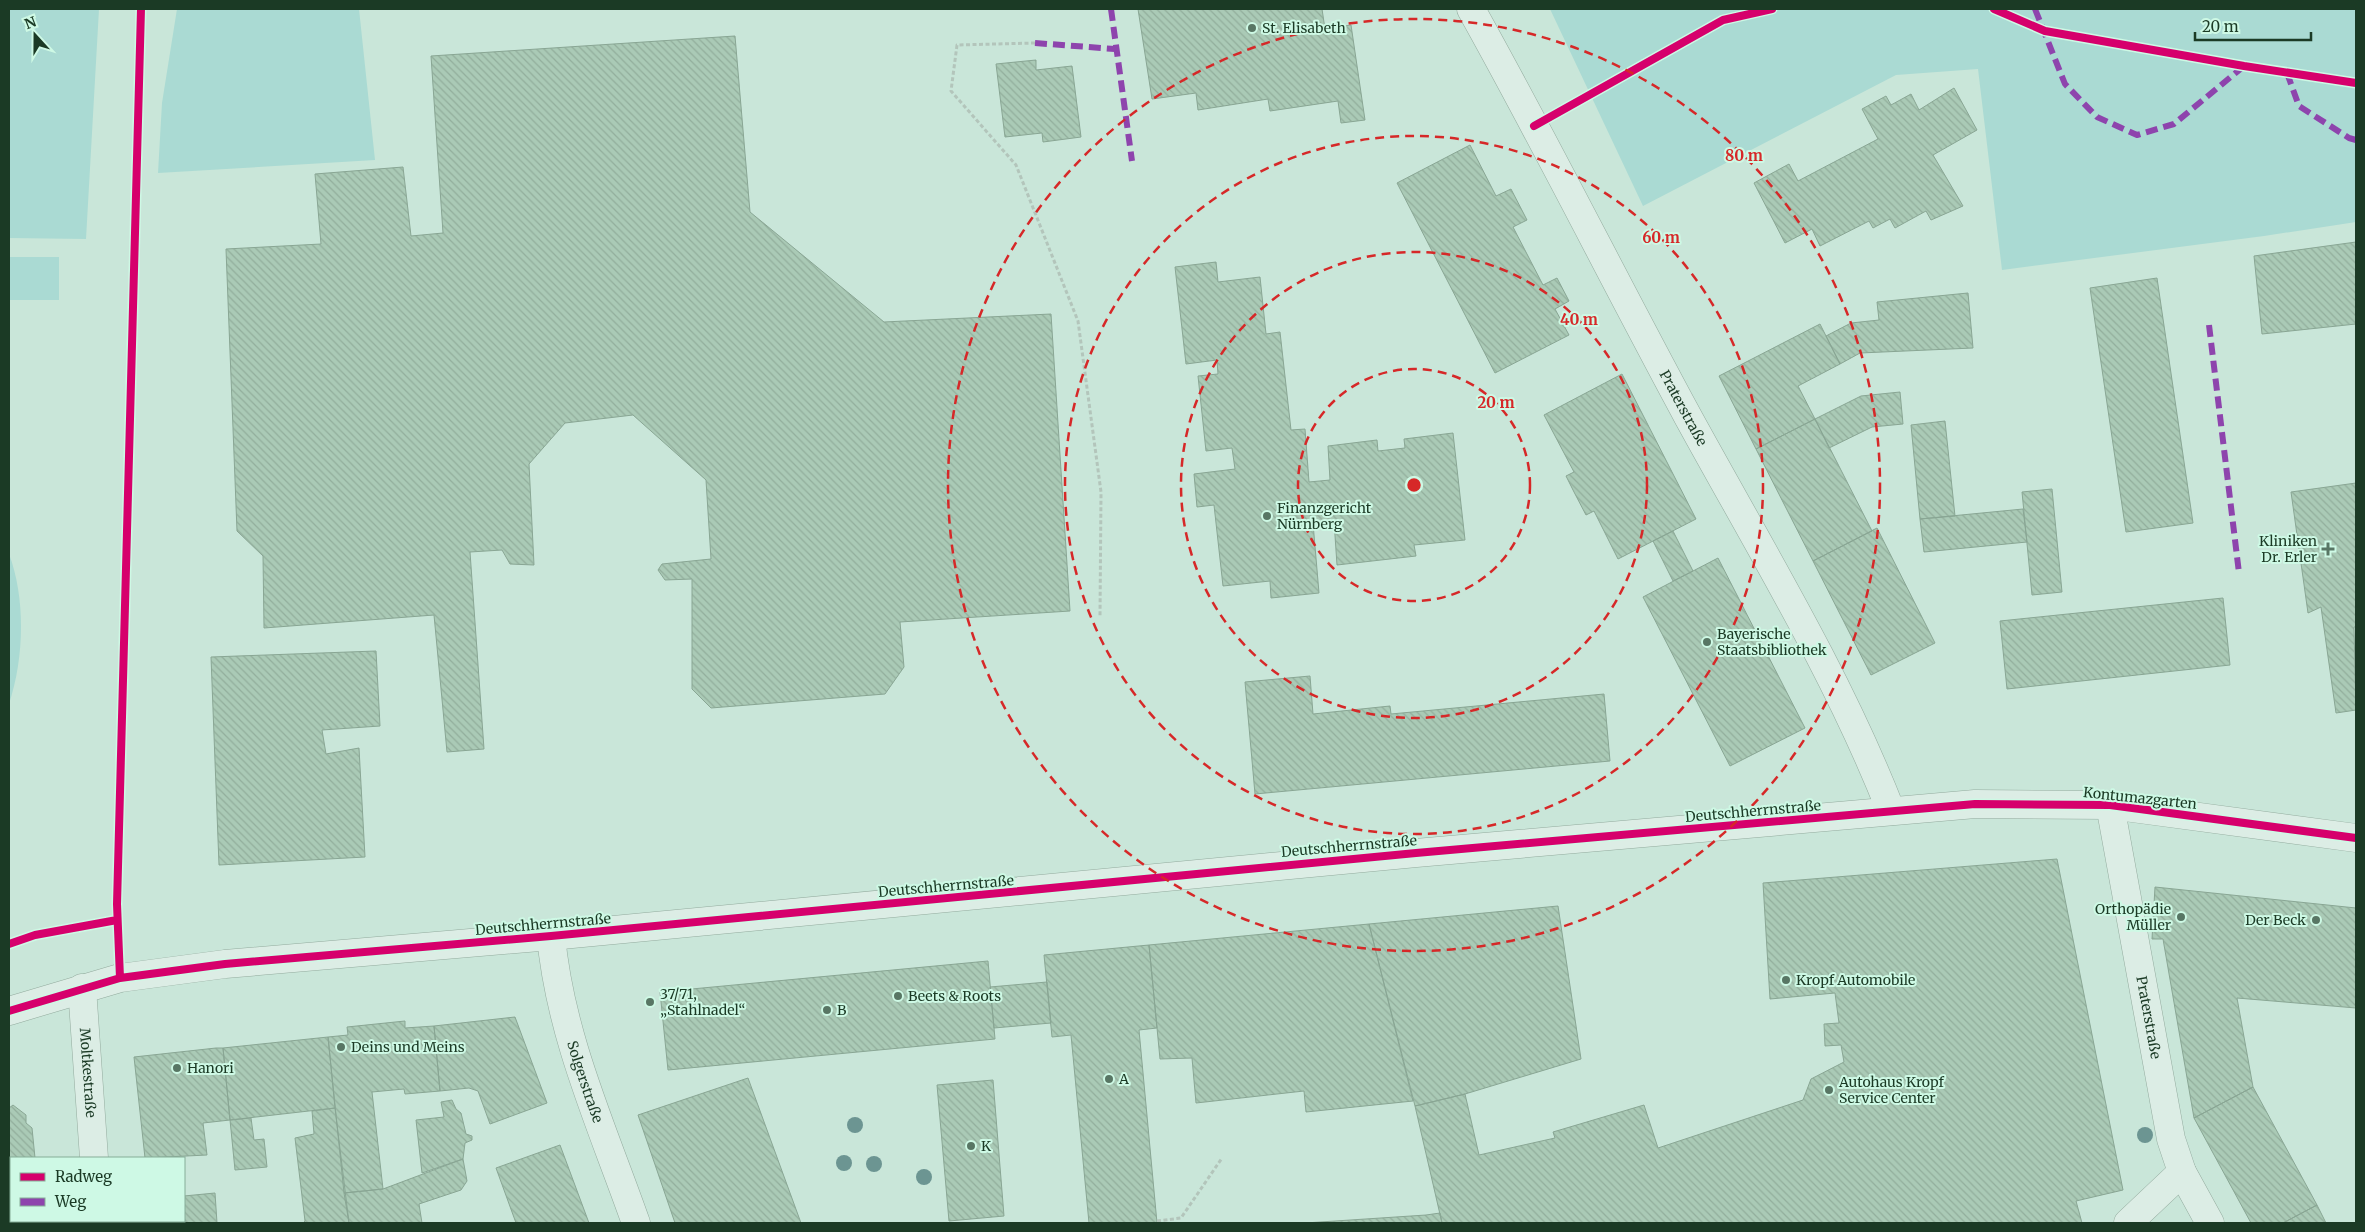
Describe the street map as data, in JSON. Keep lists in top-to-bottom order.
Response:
{
  "streets": {
    "street": [
      "Praterstraße",
      "Kontumazgarten",
      "Deutschherrnstraße",
      "Moltkestraße",
      "Solgerstraße"
    ]
  },
  "crossings": [
    ["Praterstraße", "Kontumazgarten"],
    ["Praterstraße", "Deutschherrnstraße"],
    ["Kontumazgarten", "Deutschherrnstraße"],
    ["Deutschherrnstraße", "Moltkestraße"],
    ["Deutschherrnstraße", "Solgerstraße"]
  ],
  "places": {
    "other": [
      "St. Elisabeth",
      "Finanzgericht Nürnberg",
      "Bayerische Staatsbibliothek",
      "Orthopädie Müller",
      "Der Beck",
      "Kropf Automobile",
      "Beets & Roots",
      "37/71, „Stahlnadel“",
      "B",
      "Deins und Meins",
      "Hanori",
      "A",
      "Autohaus Kropf Service Center",
      "K"
    ],
    "health": ["Kliniken Dr. Erler"]
  },
  "legend": ["Radweg", "Weg"],
  "scale_bar": "20 m",
  "north": "top",
  "rings": [
    "80 m",
    "60 m",
    "40 m",
    "20 m"
  ]
}
